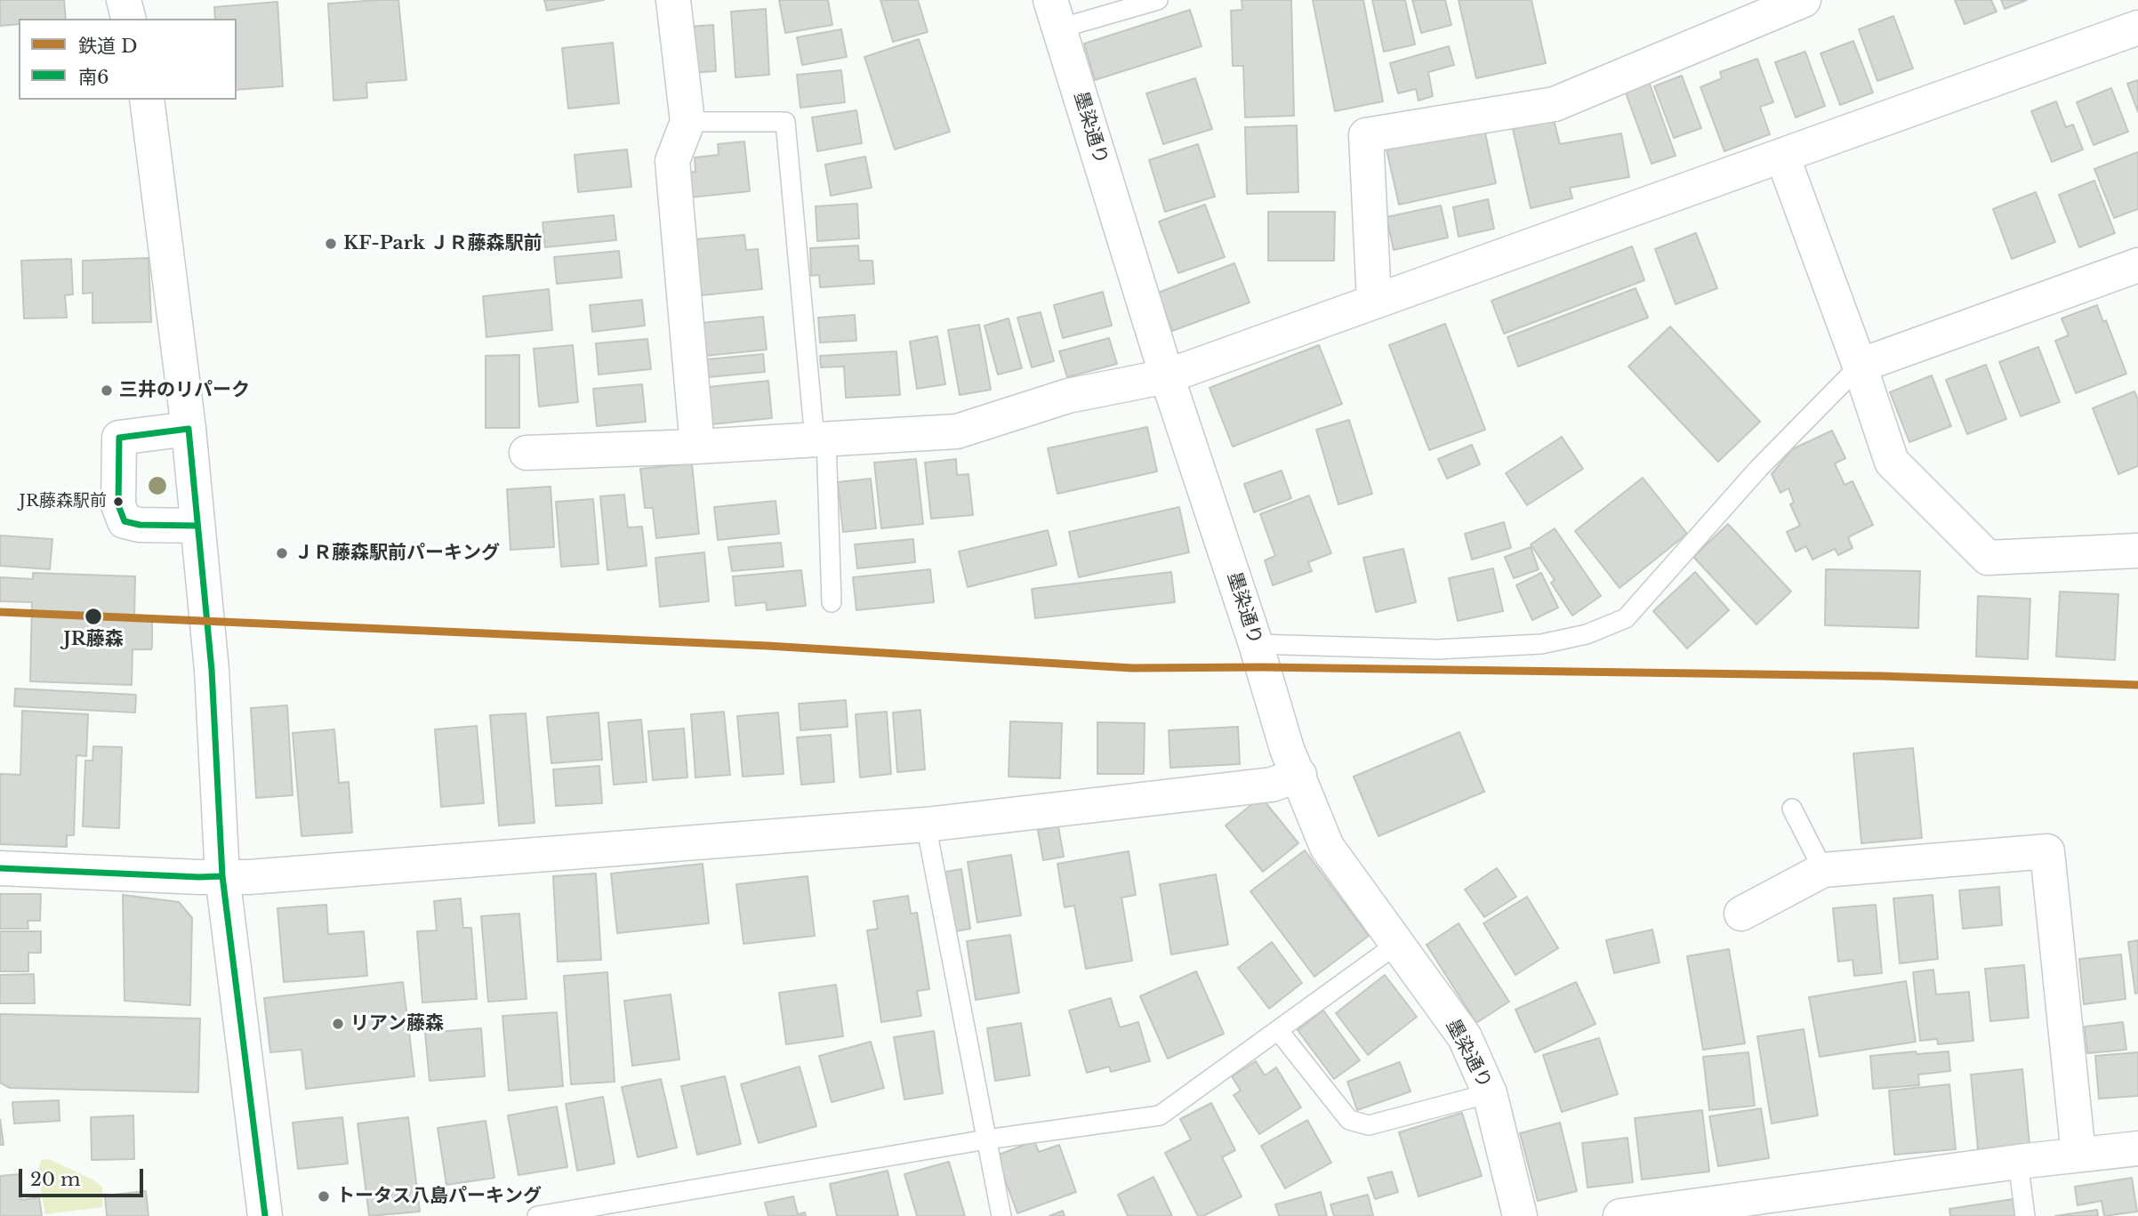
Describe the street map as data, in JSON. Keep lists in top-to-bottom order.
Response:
{
  "streets": {
    "street": ["墨染通り"]
  },
  "places": [
    "KF-Park ＪＲ藤森駅前",
    "三井のリパーク",
    "JR藤森駅前",
    "ＪＲ藤森駅前パーキング",
    "JR藤森",
    "リアン藤森",
    "トータス八島パーキング"
  ],
  "lines": ["transit line 南6", "rail line D"],
  "legend": ["鉄道 D", "南6"],
  "scale_bar": "20 m"
}
